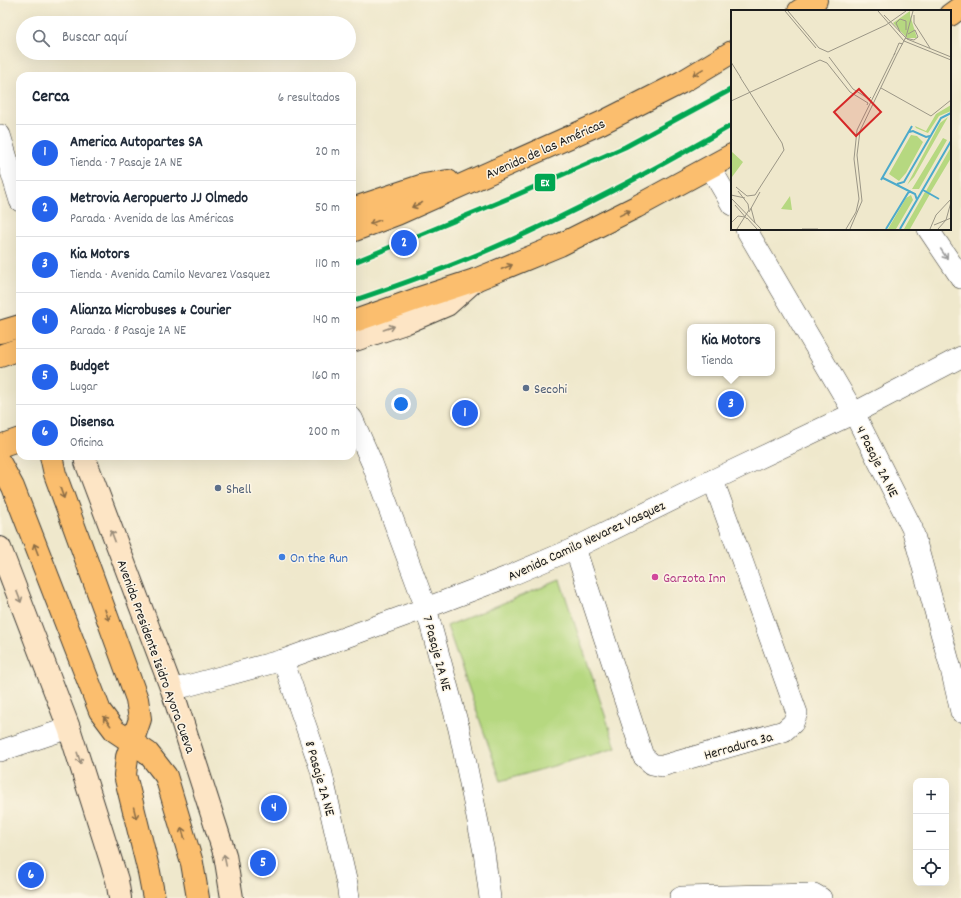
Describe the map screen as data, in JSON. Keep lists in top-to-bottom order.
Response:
{
  "streets": {
    "main road": ["Avenida de las Américas", "Avenida Presidente Isidro Ayora Cueva"],
    "street": [
      "4 Pasaje 2A NE",
      "Avenida Camilo Nevarez Vasquez",
      "7 Pasaje 2A NE",
      "Herradura 3a",
      "8 Pasaje 2A NE"
    ]
  },
  "crossings": [
    ["4 Pasaje 2A NE", "Avenida Camilo Nevarez Vasquez"],
    ["Avenida Camilo Nevarez Vasquez", "7 Pasaje 2A NE"],
    ["Avenida Camilo Nevarez Vasquez", "Avenida Presidente Isidro Ayora Cueva"],
    ["Avenida Camilo Nevarez Vasquez", "Herradura 3a"],
    ["Avenida Camilo Nevarez Vasquez", "8 Pasaje 2A NE"]
  ],
  "places": [
    "Secohi",
    "Shell",
    "On the Run",
    "Garzota Inn"
  ],
  "lines": ["transit line EX"],
  "page": {
    "search": "Buscar aquí",
    "heading": ["Cerca", "6 resultados"],
    "list": [
      {
        "mark": "1",
        "name": "America Autopartes SA",
        "note": "Tienda · 7 Pasaje 2A NE",
        "value": "20 m"
      },
      {
        "mark": "2",
        "name": "Metrovia Aeropuerto JJ Olmedo",
        "note": "Parada · Avenida de las Américas",
        "value": "50 m"
      },
      {
        "mark": "3",
        "name": "Kia Motors",
        "note": "Tienda · Avenida Camilo Nevarez Vasquez",
        "value": "110 m"
      },
      {
        "mark": "4",
        "name": "Alianza Microbuses & Courier",
        "note": "Parada · 8 Pasaje 2A NE",
        "value": "140 m"
      },
      {
        "mark": "5",
        "name": "Budget",
        "note": "Lugar",
        "value": "160 m"
      },
      {
        "mark": "6",
        "name": "Disensa",
        "note": "Oficina",
        "value": "200 m"
      }
    ],
    "pins": [
      "2",
      "3",
      "1",
      "4",
      "5",
      "6"
    ],
    "popup": ["Kia Motors", "Tienda"],
    "map_buttons": ["+", "−"]
  }
}
